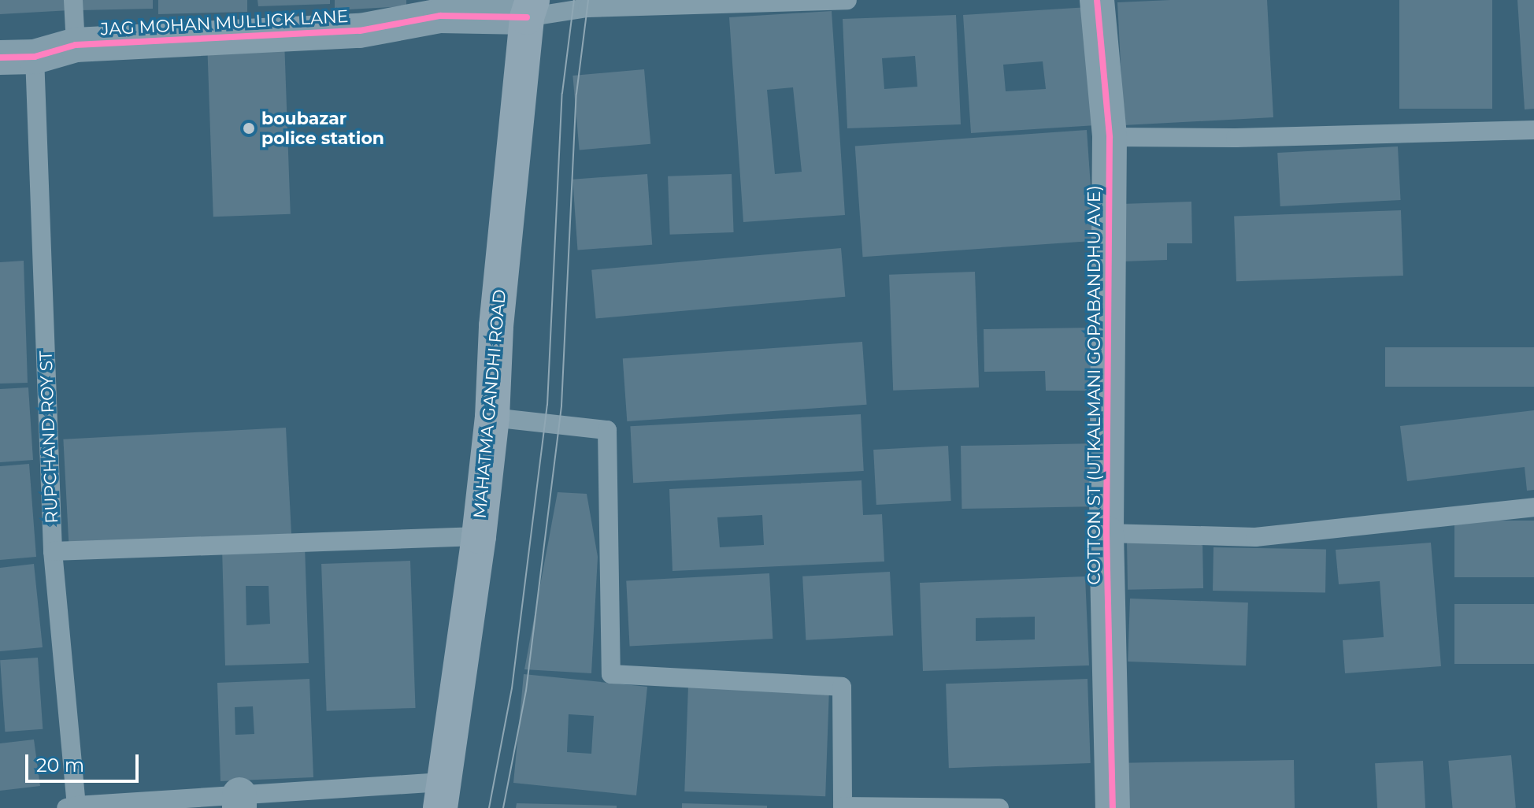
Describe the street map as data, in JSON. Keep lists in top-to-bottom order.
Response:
{
  "streets": {
    "main road": ["MAHATMA GANDHI ROAD"],
    "street": ["JAG MOHAN MULLICK LANE", "COTTON ST (UTKALMANI GOPABANDHU AVE)"],
    "lane": ["RUPCHAND ROY ST"]
  },
  "crossings": [
    ["JAG MOHAN MULLICK LANE", "MAHATMA GANDHI ROAD"],
    ["JAG MOHAN MULLICK LANE", "RUPCHAND ROY ST"]
  ],
  "places": ["boubazar police station"],
  "scale_bar": "20 m"
}
